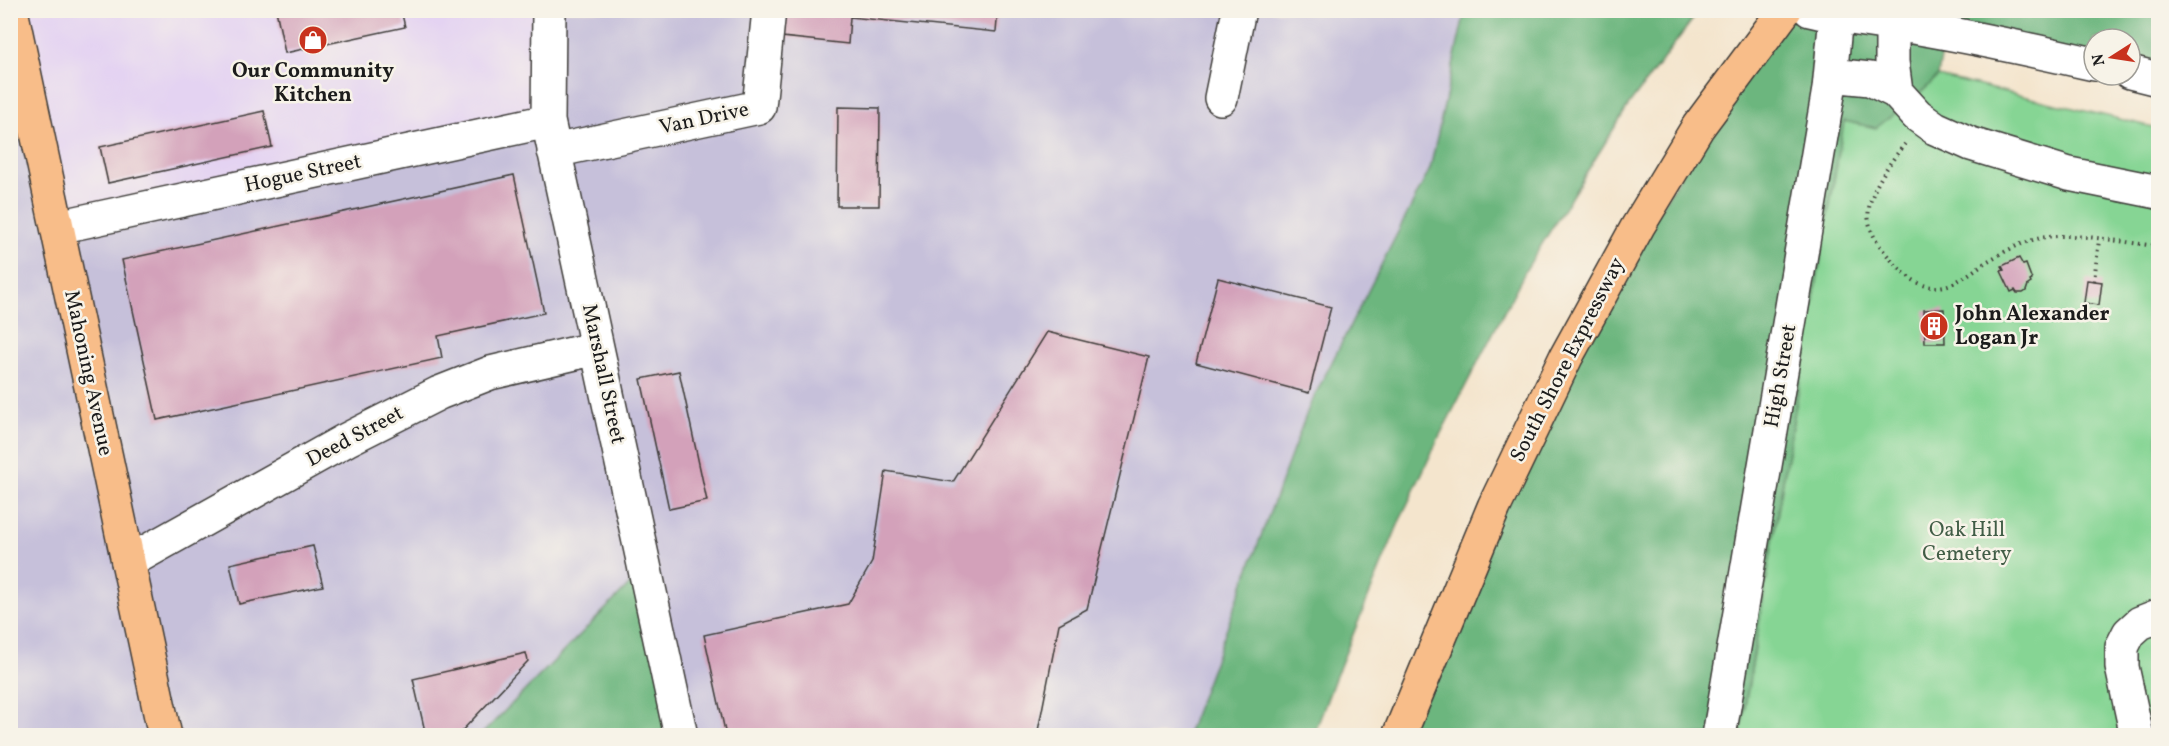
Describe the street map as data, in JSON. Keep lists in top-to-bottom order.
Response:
{
  "streets": {
    "main road": ["South Shore Expressway", "Mahoning Avenue"],
    "street": [
      "Van Drive",
      "Hogue Street",
      "Marshall Street",
      "High Street",
      "Deed Street"
    ]
  },
  "crossings": [
    ["Van Drive", "Hogue Street"],
    ["Van Drive", "Marshall Street"],
    ["Hogue Street", "Mahoning Avenue"],
    ["Hogue Street", "Marshall Street"],
    ["Mahoning Avenue", "Deed Street"],
    ["Marshall Street", "Deed Street"]
  ],
  "parks": ["Oak Hill Cemetery"],
  "places": {
    "shop": ["Our Community Kitchen"],
    "building": ["John Alexander Logan Jr"]
  },
  "north": "left"
}
